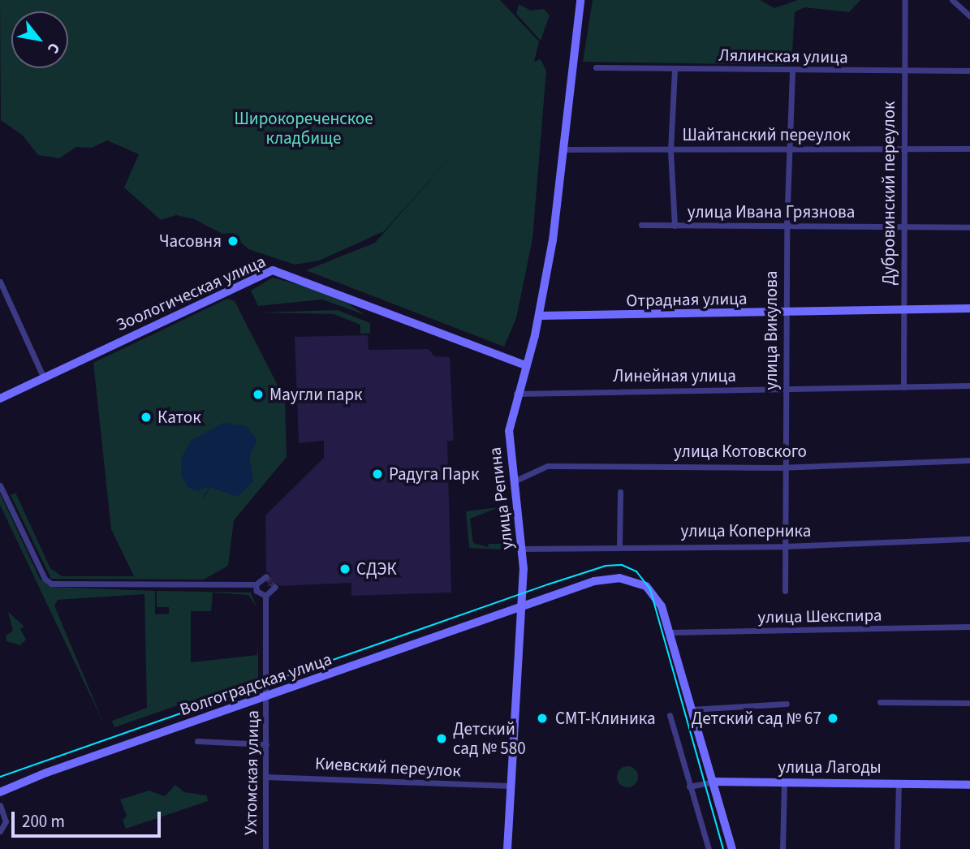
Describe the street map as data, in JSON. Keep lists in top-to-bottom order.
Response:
{
  "streets": {
    "street": [
      "Лялинская улица",
      "Шайтанский переулок",
      "Дубровинский переулок",
      "улица Ивана Грязнова",
      "Зоологическая улица",
      "Отрадная улица",
      "улица Викулова",
      "Линейная улица",
      "улица Котовского",
      "улица Репина",
      "улица Коперника",
      "улица Шекспира",
      "Волгоградская улица",
      "Киевский переулок",
      "улица Лагоды",
      "Ухтомская улица"
    ]
  },
  "crossings": [
    ["Лялинская улица", "Дубровинский переулок"],
    ["Лялинская улица", "улица Викулова"],
    ["Шайтанский переулок", "Дубровинский переулок"],
    ["Шайтанский переулок", "улица Викулова"],
    ["Шайтанский переулок", "улица Репина"],
    ["Дубровинский переулок", "улица Ивана Грязнова"],
    ["Дубровинский переулок", "Отрадная улица"],
    ["Дубровинский переулок", "Линейная улица"],
    ["улица Ивана Грязнова", "улица Викулова"],
    ["Зоологическая улица", "улица Репина"],
    ["Отрадная улица", "улица Викулова"],
    ["Отрадная улица", "улица Репина"],
    ["улица Викулова", "Линейная улица"],
    ["улица Викулова", "улица Котовского"],
    ["улица Викулова", "улица Коперника"],
    ["Линейная улица", "улица Репина"],
    ["улица Котовского", "улица Репина"],
    ["улица Репина", "улица Коперника"],
    ["улица Репина", "Волгоградская улица"],
    ["улица Репина", "Киевский переулок"],
    ["Волгоградская улица", "Ухтомская улица"],
    ["Киевский переулок", "Ухтомская улица"]
  ],
  "parks": ["Широкореченское кладбище"],
  "places": [
    "Часовня",
    "Маугли парк",
    "Каток",
    "Радуга Парк",
    "СДЭК",
    "СМТ-Клиника",
    "Детский сад № 67",
    "Детский сад № 580"
  ],
  "scale_bar": "200 m",
  "north": "bottom right"
}
